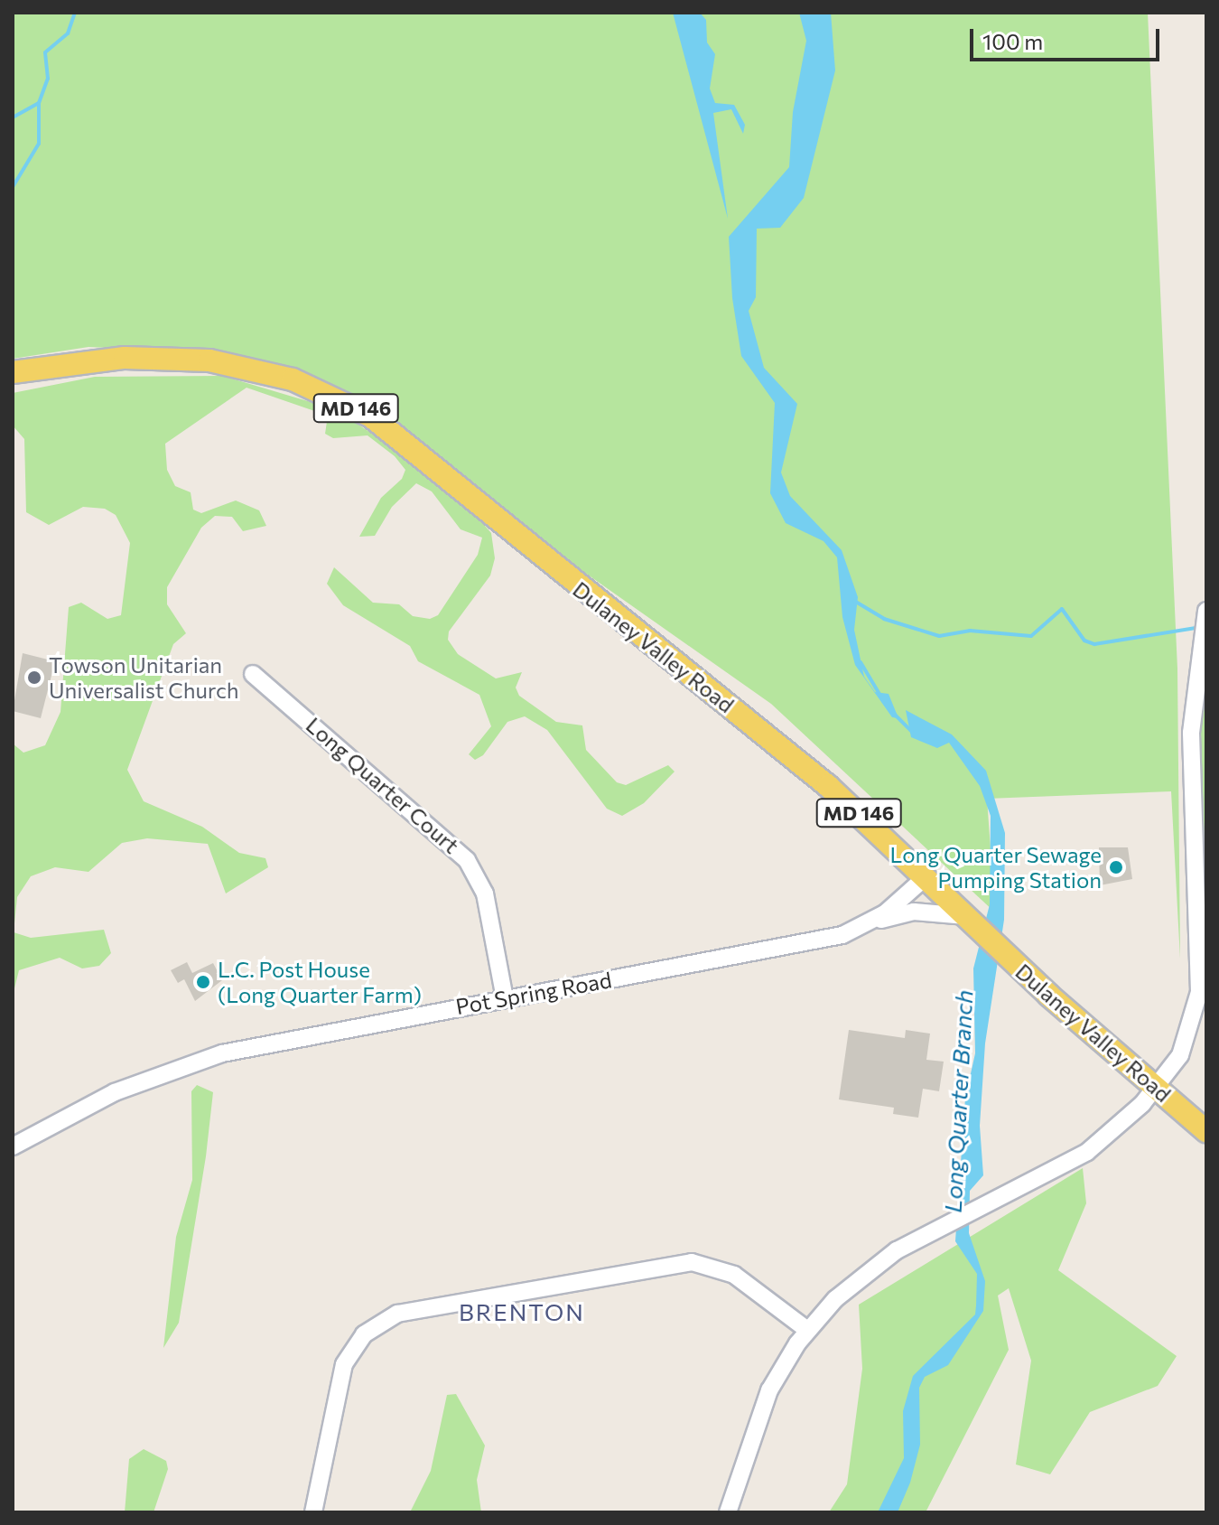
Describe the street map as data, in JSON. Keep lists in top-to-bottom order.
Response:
{
  "streets": {
    "main road": ["MD 146", "Dulaney Valley Road"],
    "street": ["Long Quarter Court", "Pot Spring Road"]
  },
  "crossings": [
    ["Dulaney Valley Road", "Pot Spring Road"],
    ["Long Quarter Court", "Pot Spring Road"]
  ],
  "districts": ["BRENTON"],
  "water": ["Long Quarter Branch"],
  "places": ["Towson Unitarian Universalist Church", "Long Quarter Sewage Pumping Station", "L.C. Post House (Long Quarter Farm)"],
  "scale_bar": "100 m"
}
